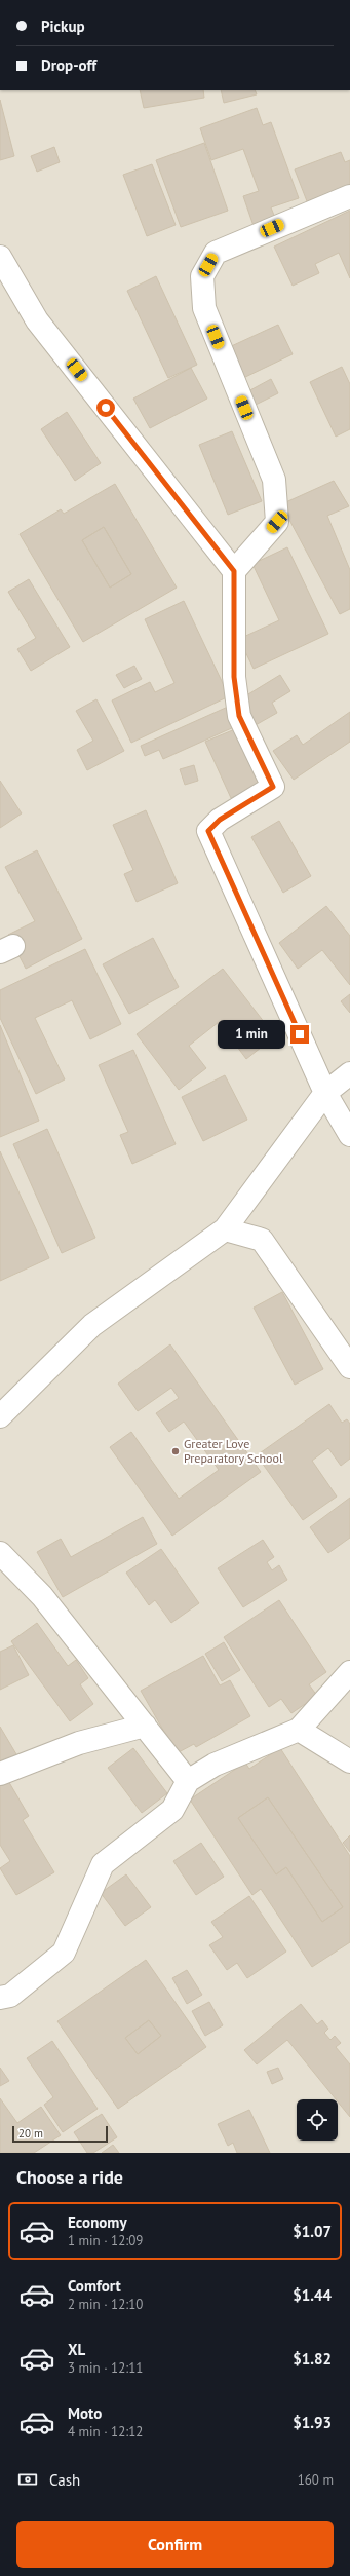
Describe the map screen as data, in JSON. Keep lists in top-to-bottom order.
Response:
{
  "places": ["Greater Love Preparatory School"],
  "scale_bar": "20 m",
  "page": {
    "banner": ["Pickup", "Drop-off"],
    "bubble": "1 min",
    "scale": "20 m",
    "heading": "Choose a ride",
    "list": [
      {
        "name": "Economy",
        "note": "1 min · 12:09",
        "value": "$1.07"
      },
      {
        "name": "Comfort",
        "note": "2 min · 12:10",
        "value": "$1.44"
      },
      {
        "name": "XL",
        "note": "3 min · 12:11",
        "value": "$1.82"
      },
      {
        "name": "Moto",
        "note": "4 min · 12:12",
        "value": "$1.93"
      }
    ],
    "pay": ["Cash", "160 m"],
    "buttons": "Confirm"
  }
}
